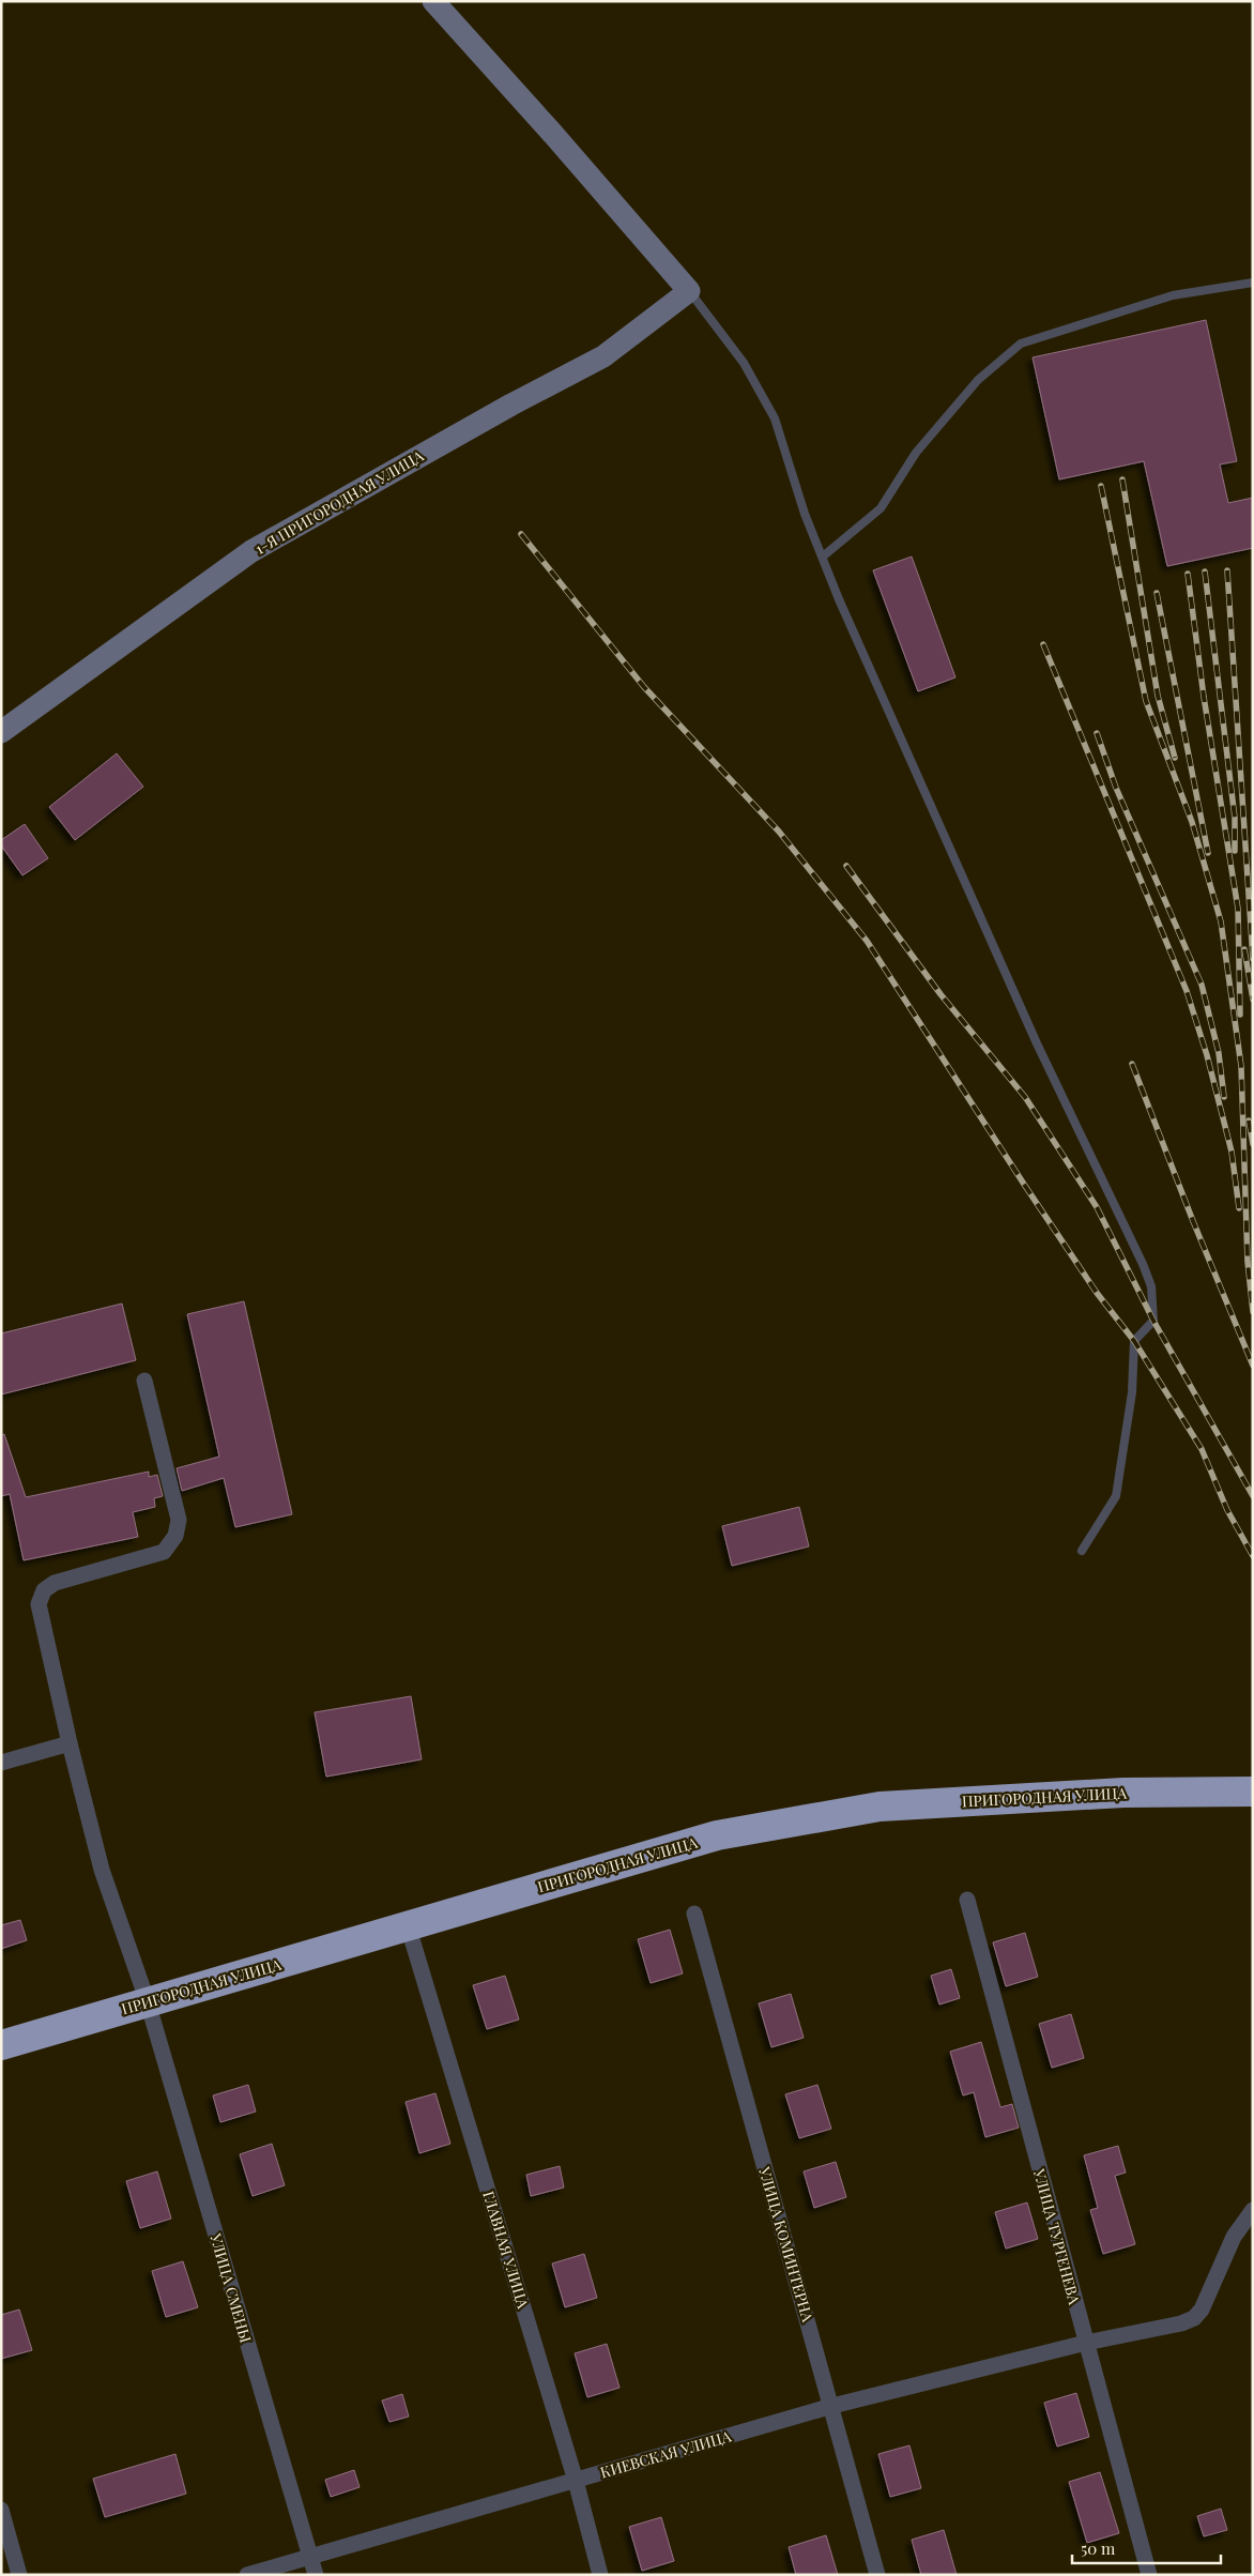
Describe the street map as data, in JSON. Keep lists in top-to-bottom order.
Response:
{
  "streets": {
    "highway": ["ПРИГОРОДНАЯ УЛИЦА"],
    "street": [
      "1-Я ПРИГОРОДНАЯ УЛИЦА",
      "УЛИЦА ТУРГЕНЕВА",
      "УЛИЦА КОМИНТЕРНА",
      "ГЛАВНАЯ УЛИЦА",
      "УЛИЦА СМЕНЫ",
      "КИЕВСКАЯ УЛИЦА"
    ]
  },
  "crossings": [
    ["ПРИГОРОДНАЯ УЛИЦА", "ГЛАВНАЯ УЛИЦА"],
    ["ПРИГОРОДНАЯ УЛИЦА", "УЛИЦА СМЕНЫ"],
    ["УЛИЦА ТУРГЕНЕВА", "КИЕВСКАЯ УЛИЦА"],
    ["УЛИЦА КОМИНТЕРНА", "КИЕВСКАЯ УЛИЦА"],
    ["ГЛАВНАЯ УЛИЦА", "КИЕВСКАЯ УЛИЦА"],
    ["УЛИЦА СМЕНЫ", "КИЕВСКАЯ УЛИЦА"]
  ],
  "scale_bar": "50 m"
}
